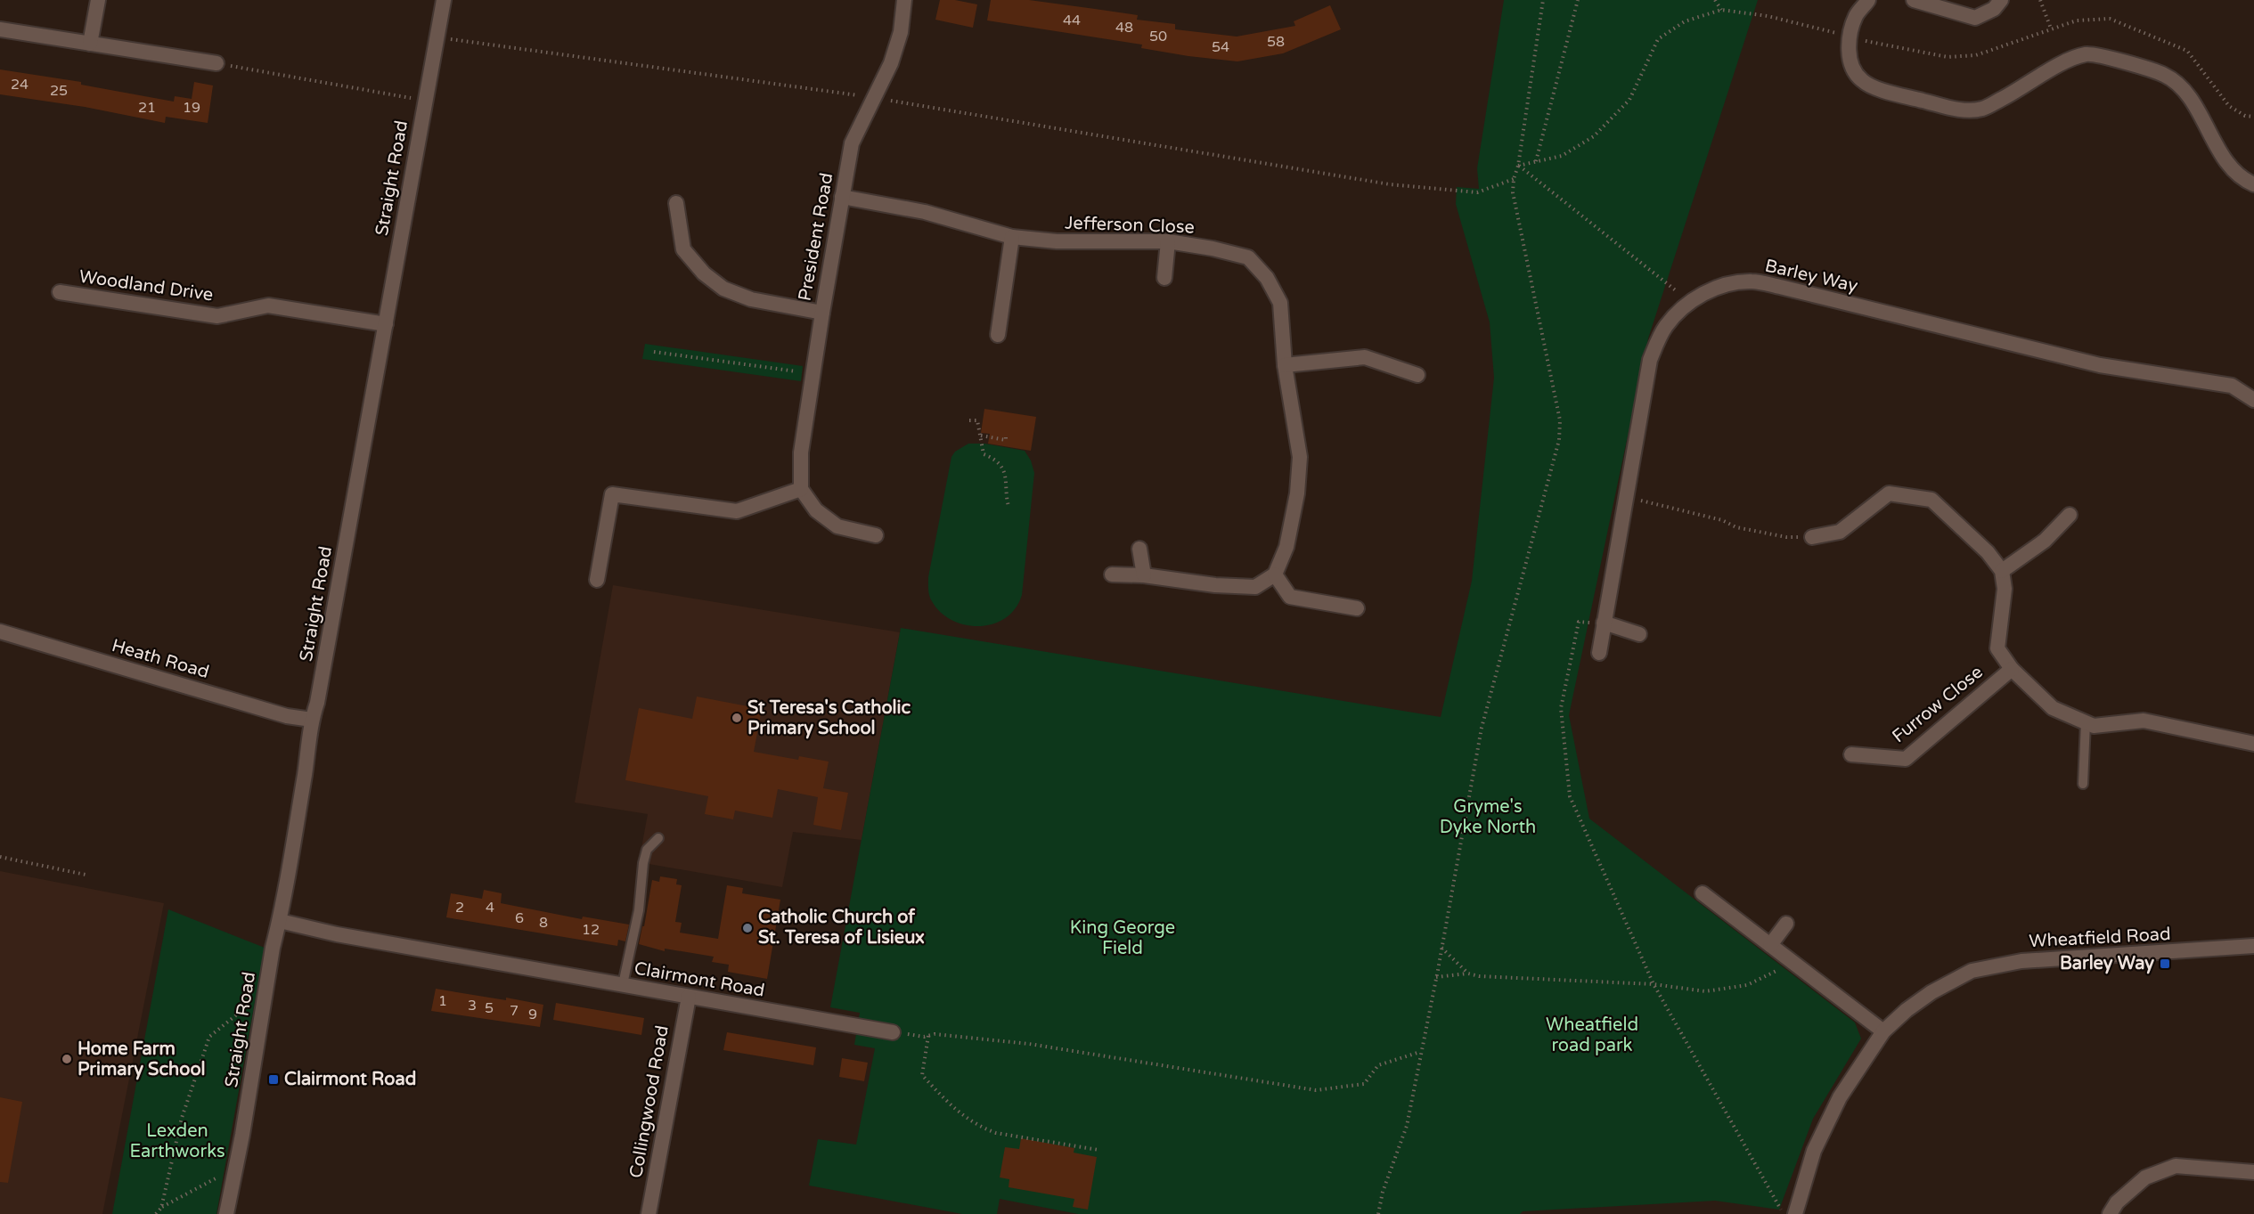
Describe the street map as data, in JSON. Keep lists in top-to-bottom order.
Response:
{
  "streets": {
    "street": [
      "Straight Road",
      "Jefferson Close",
      "President Road",
      "Barley Way",
      "Woodland Drive",
      "Heath Road",
      "Furrow Close",
      "Wheatfield Road",
      "Clairmont Road",
      "Collingwood Road"
    ]
  },
  "crossings": [
    ["Straight Road", "Woodland Drive"],
    ["Straight Road", "Heath Road"],
    ["Straight Road", "Clairmont Road"],
    ["Jefferson Close", "President Road"],
    ["Clairmont Road", "Collingwood Road"]
  ],
  "parks": [
    "Gryme's Dyke North",
    "King George Field",
    "Wheatfield road park",
    "Lexden Earthworks"
  ],
  "places": {
    "other": ["St Teresa's Catholic Primary School", "Catholic Church of St. Teresa of Lisieux", "Home Farm Primary School"],
    "transit": ["Barley Way", "Clairmont Road"]
  },
  "house_numbers": [
    "44",
    "48",
    "50",
    "58",
    "54",
    "24",
    "25",
    "21",
    "19",
    "2",
    "4",
    "6",
    "8",
    "12",
    "1",
    "3",
    "5",
    "7",
    "9"
  ]
}
